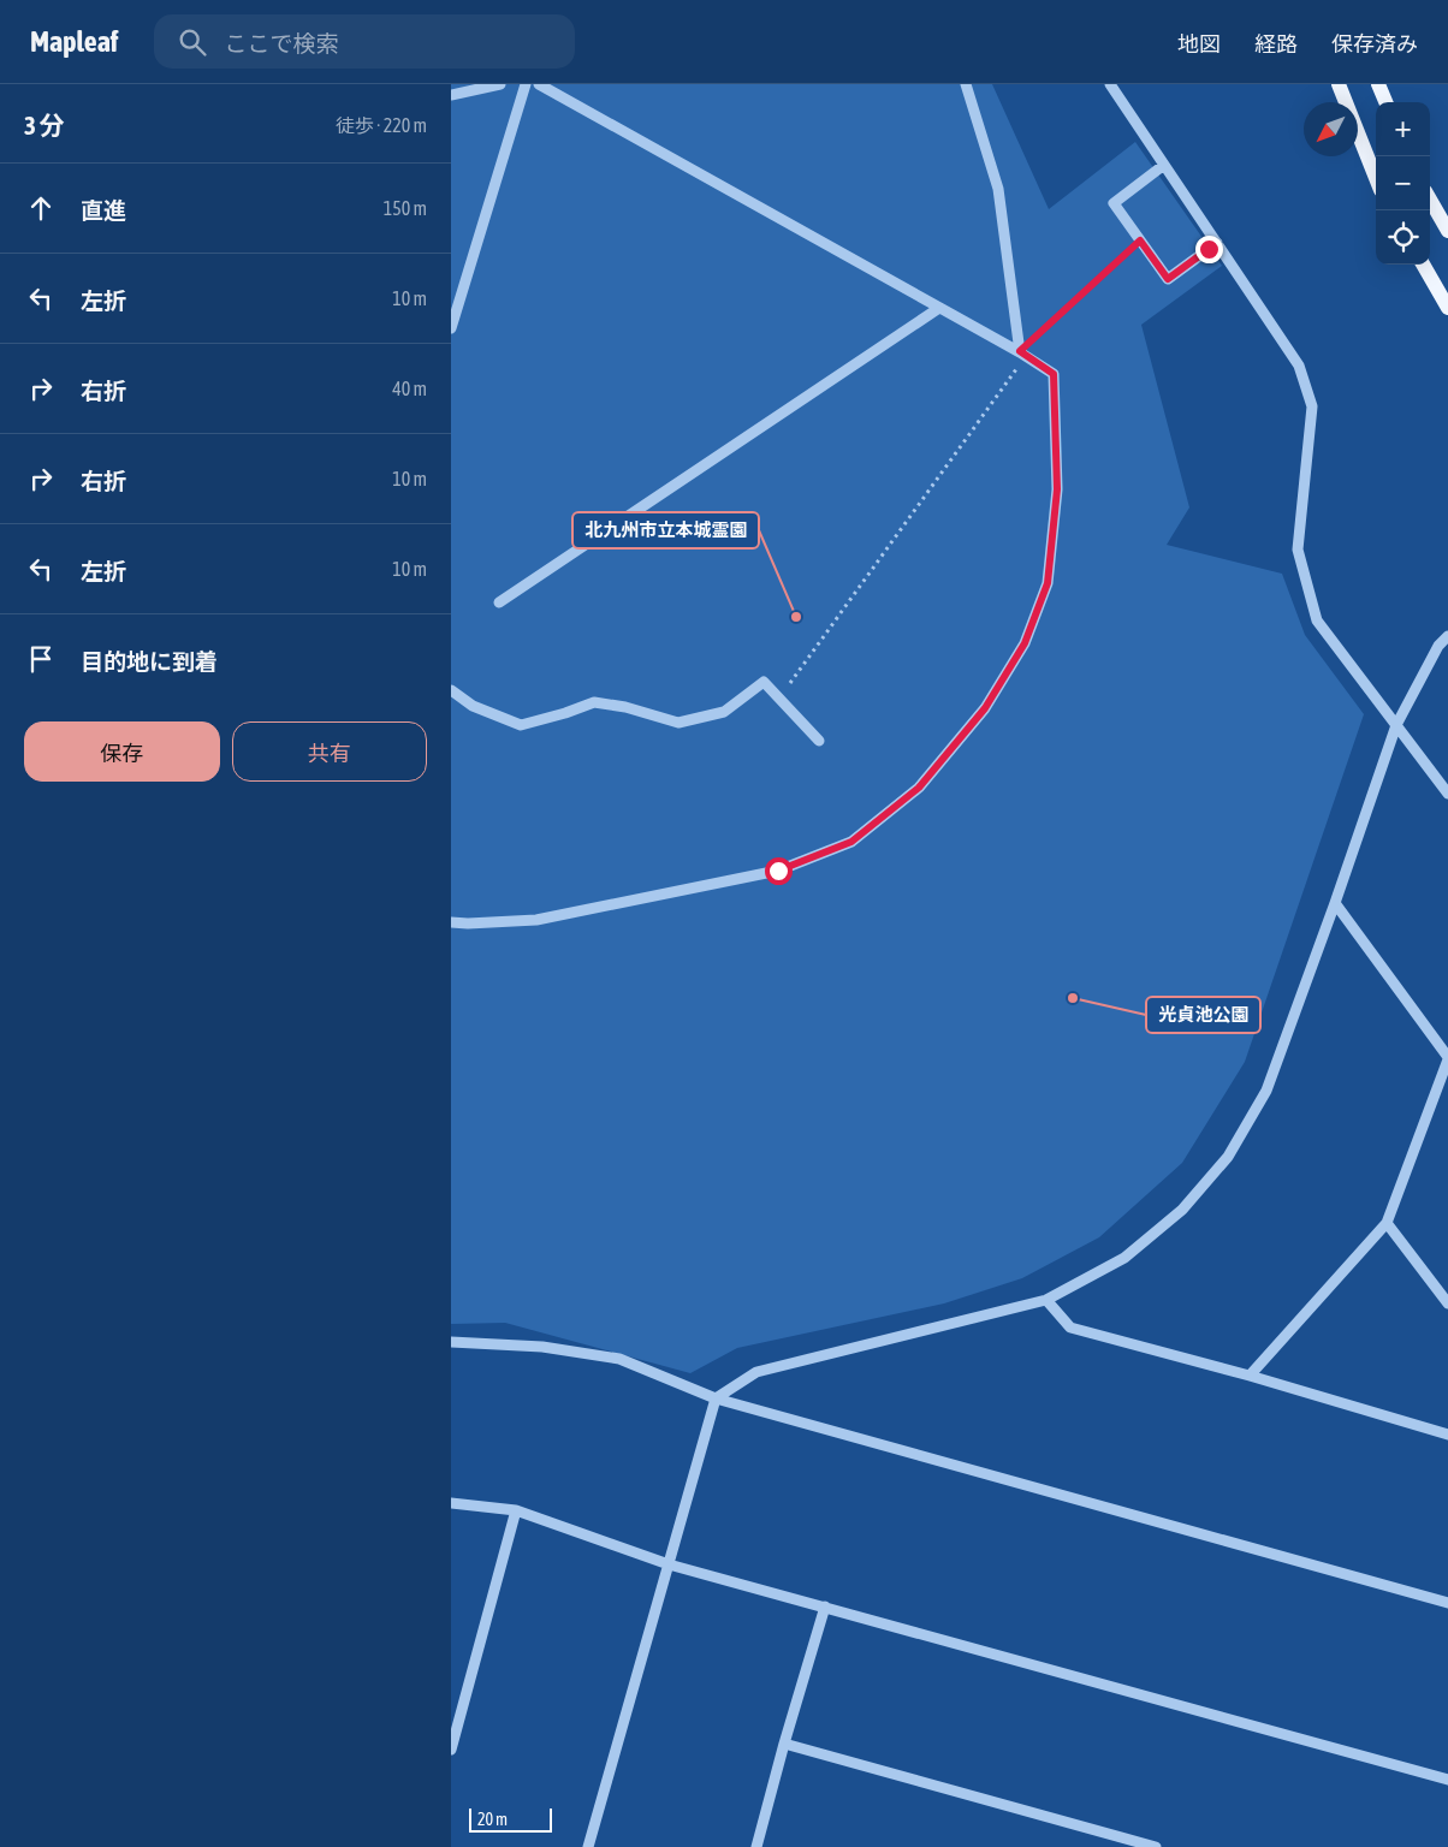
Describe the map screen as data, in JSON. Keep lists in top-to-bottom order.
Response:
{
  "places": ["北九州市立本城霊園", "光貞池公園"],
  "scale_bar": "20 m",
  "north": "bottom left",
  "page": {
    "header": "Mapleaf",
    "search": "ここで検索",
    "nav": ["地図", "経路", "保存済み"],
    "heading": ["3 分", "徒歩 · 220 m"],
    "map_buttons": ["+", "−"],
    "list": [
      ["直進", "150 m"],
      ["左折", "10 m"],
      ["右折", "40 m"],
      ["右折", "10 m"],
      ["左折", "10 m"],
      "目的地に到着"
    ],
    "buttons": ["保存", "共有"],
    "scale": "20 m"
  }
}
